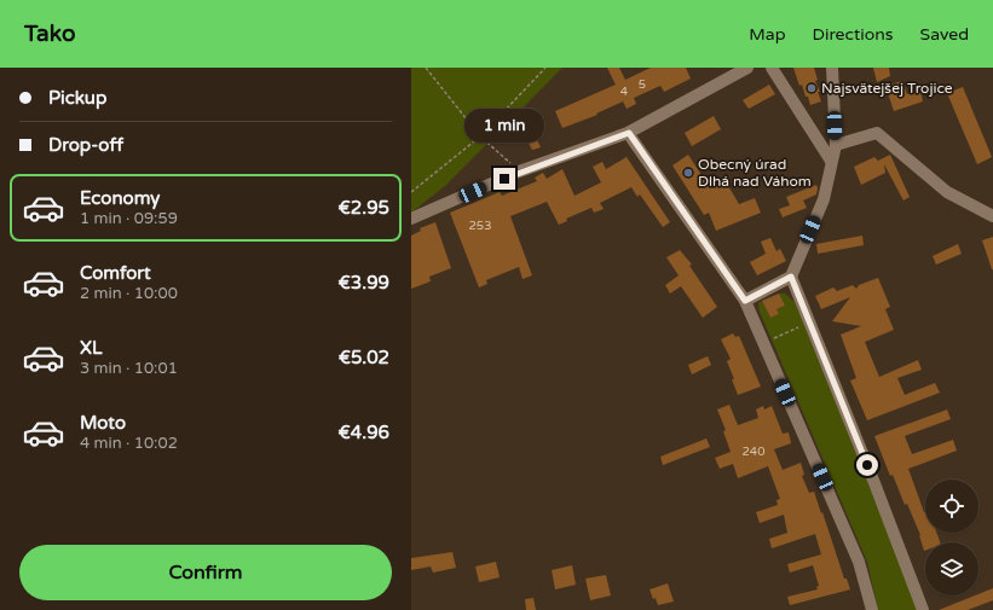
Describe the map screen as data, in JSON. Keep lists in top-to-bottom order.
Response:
{
  "places": ["Najsvätejšej Trojice", "Obecný úrad Dlhá nad Váhom"],
  "house_numbers": [
    "5",
    "4",
    "253",
    "240"
  ],
  "page": {
    "header": "Tako",
    "nav": ["Map", "Directions", "Saved"],
    "banner": ["Pickup", "Drop-off"],
    "bubble": "1 min",
    "list": [
      {
        "name": "Economy",
        "note": "1 min · 09:59",
        "value": "€2.95"
      },
      {
        "name": "Comfort",
        "note": "2 min · 10:00",
        "value": "€3.99"
      },
      {
        "name": "XL",
        "note": "3 min · 10:01",
        "value": "€5.02"
      },
      {
        "name": "Moto",
        "note": "4 min · 10:02",
        "value": "€4.96"
      }
    ],
    "buttons": "Confirm"
  }
}
